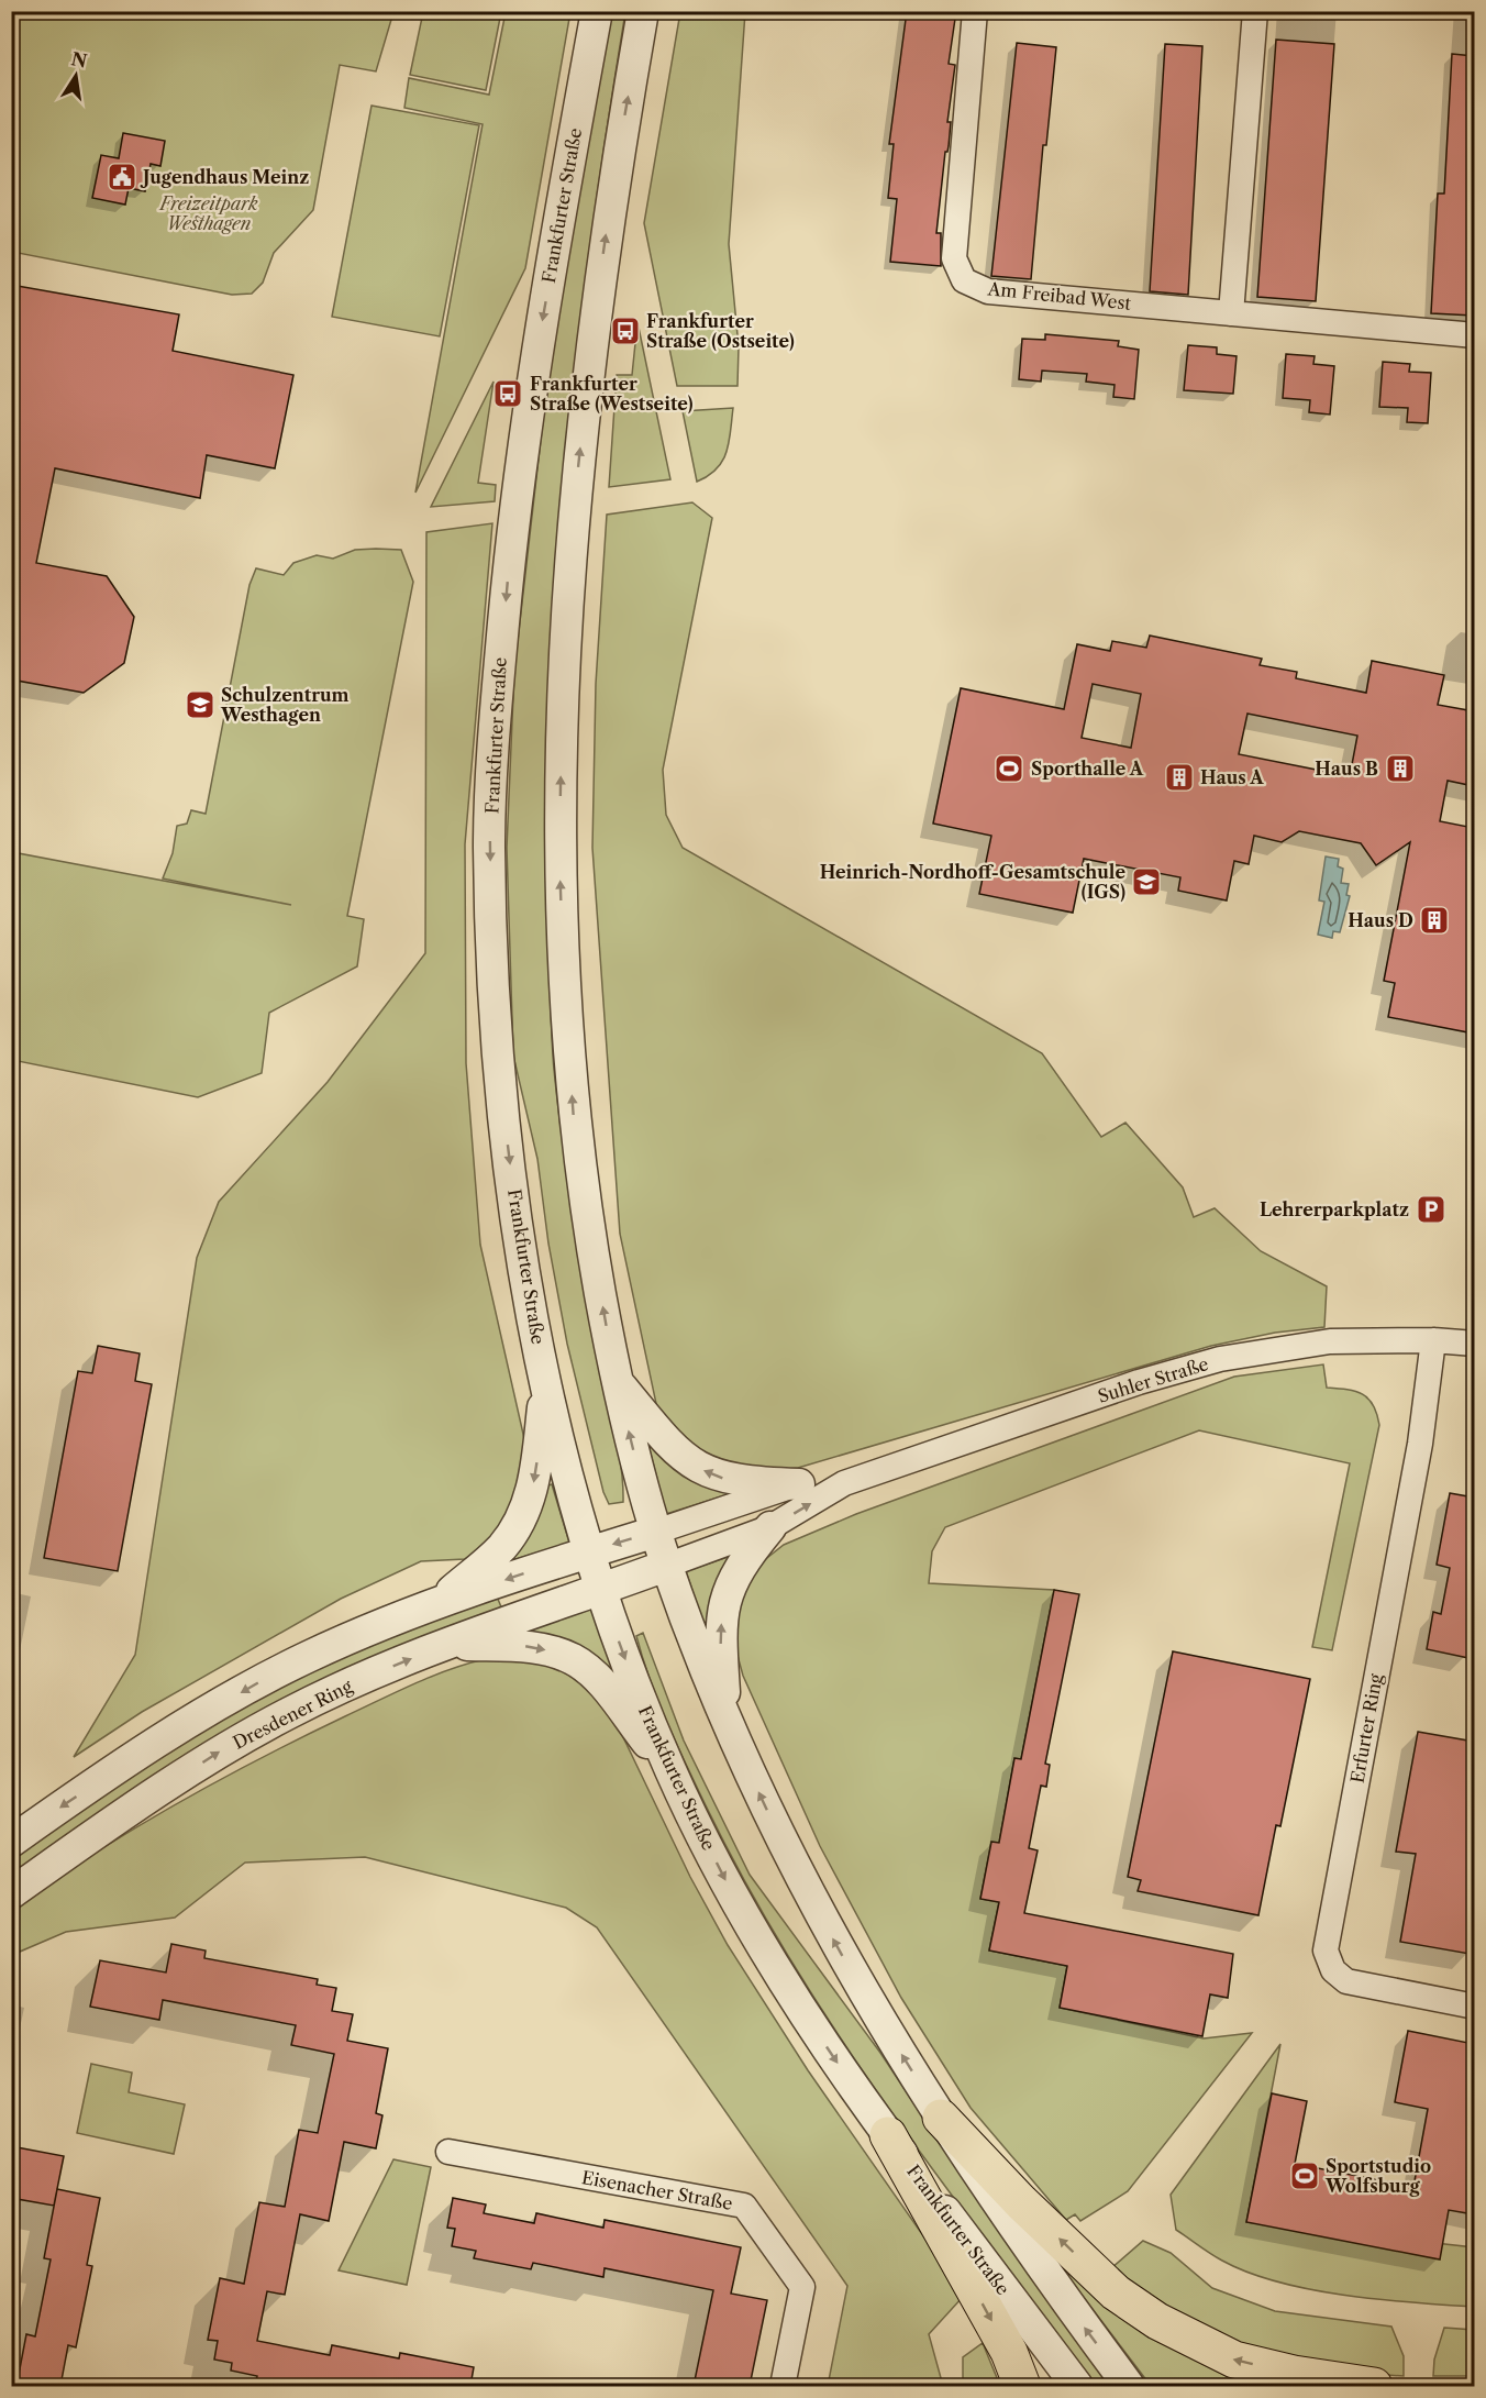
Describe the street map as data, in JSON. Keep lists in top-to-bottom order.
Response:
{
  "streets": {
    "street": [
      "Frankfurter Straße",
      "Am Freibad West",
      "Suhler Straße",
      "Dresdener Ring",
      "Erfurter Ring",
      "Eisenacher Straße"
    ]
  },
  "crossings": [
    ["Frankfurter Straße", "Dresdener Ring"],
    ["Suhler Straße", "Dresdener Ring"],
    ["Suhler Straße", "Erfurter Ring"]
  ],
  "parks": ["Freizeitpark Westhagen"],
  "places": {
    "public building": ["Jugendhaus Meinz"],
    "bus stop": ["Frankfurter Straße (Ostseite)", "Frankfurter Straße (Westseite)"],
    "school or university": ["Schulzentrum Westhagen", "Heinrich-Nordhoff-Gesamtschule (IGS)"],
    "sports": ["Sporthalle A", "Sportstudio Wolfsburg"],
    "building": ["Haus B", "Haus A", "Haus D"],
    "parking": ["Lehrerparkplatz"]
  },
  "north": "top"
}
